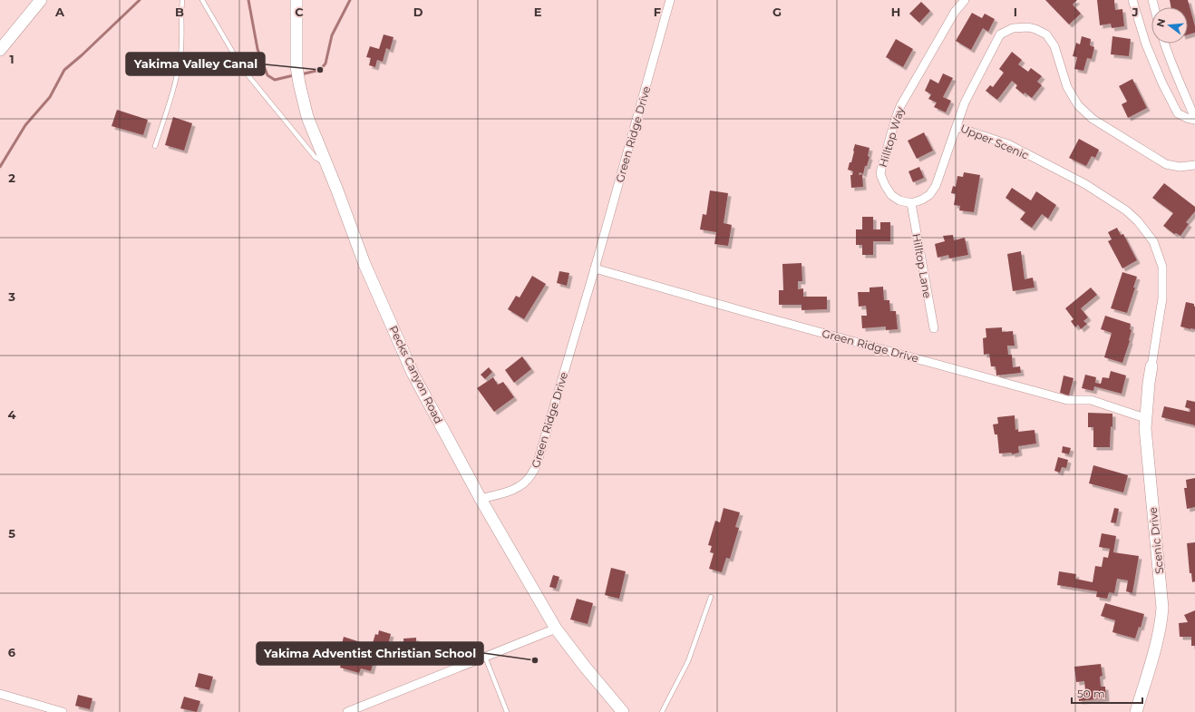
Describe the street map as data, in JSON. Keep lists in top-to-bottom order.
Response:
{
  "streets": {
    "street": [
      "Green Ridge Drive",
      "Hilltop Way",
      "Upper Scenic",
      "Hilltop Lane",
      "Pecks Canyon Road",
      "Scenic Drive"
    ]
  },
  "crossings": [
    ["Green Ridge Drive", "Pecks Canyon Road"],
    ["Green Ridge Drive", "Scenic Drive"],
    ["Hilltop Way", "Hilltop Lane"],
    ["Upper Scenic", "Scenic Drive"]
  ],
  "places": ["Yakima Valley Canal", "Yakima Adventist Christian School"],
  "scale_bar": "50 m",
  "north": "left",
  "grid": {
    "columns": [
      "A",
      "B",
      "C",
      "D",
      "E",
      "F",
      "G",
      "H",
      "I",
      "J"
    ],
    "rows": [
      "1",
      "2",
      "3",
      "4",
      "5",
      "6"
    ]
  }
}
